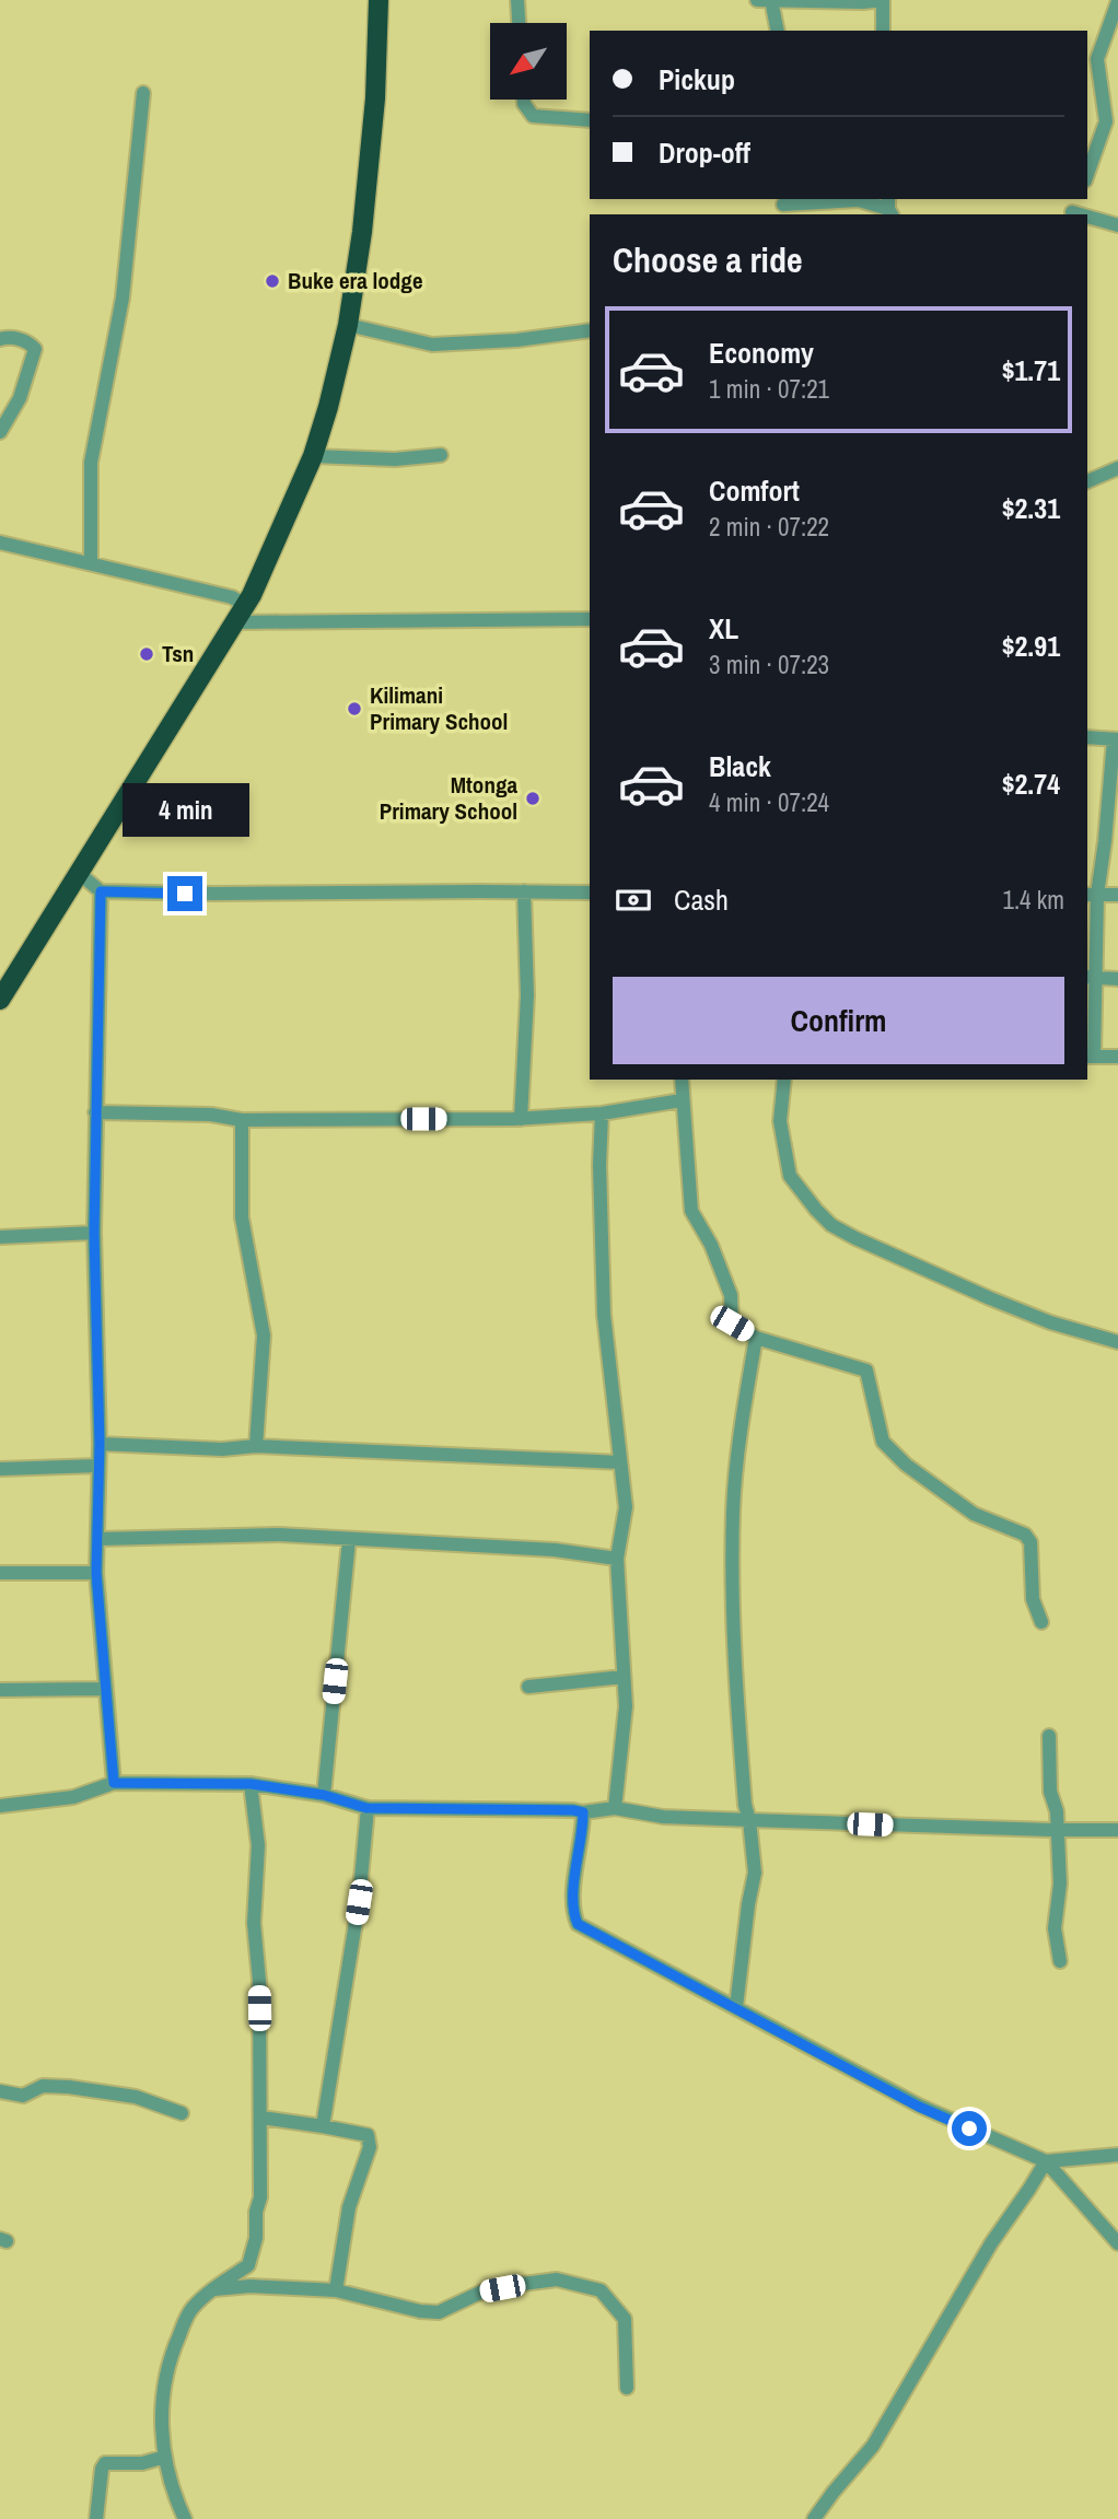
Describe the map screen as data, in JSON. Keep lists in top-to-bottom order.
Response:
{
  "places": [
    "Buke era lodge",
    "Tsn",
    "Kilimani Primary School",
    "Mtonga Primary School"
  ],
  "north": "bottom left",
  "page": {
    "banner": ["Pickup", "Drop-off"],
    "heading": "Choose a ride",
    "list": [
      {
        "name": "Economy",
        "note": "1 min · 07:21",
        "value": "$1.71"
      },
      {
        "name": "Comfort",
        "note": "2 min · 07:22",
        "value": "$2.31"
      },
      {
        "name": "XL",
        "note": "3 min · 07:23",
        "value": "$2.91"
      },
      {
        "name": "Black",
        "note": "4 min · 07:24",
        "value": "$2.74"
      }
    ],
    "bubble": "4 min",
    "pay": ["Cash", "1.4 km"],
    "buttons": "Confirm"
  }
}
